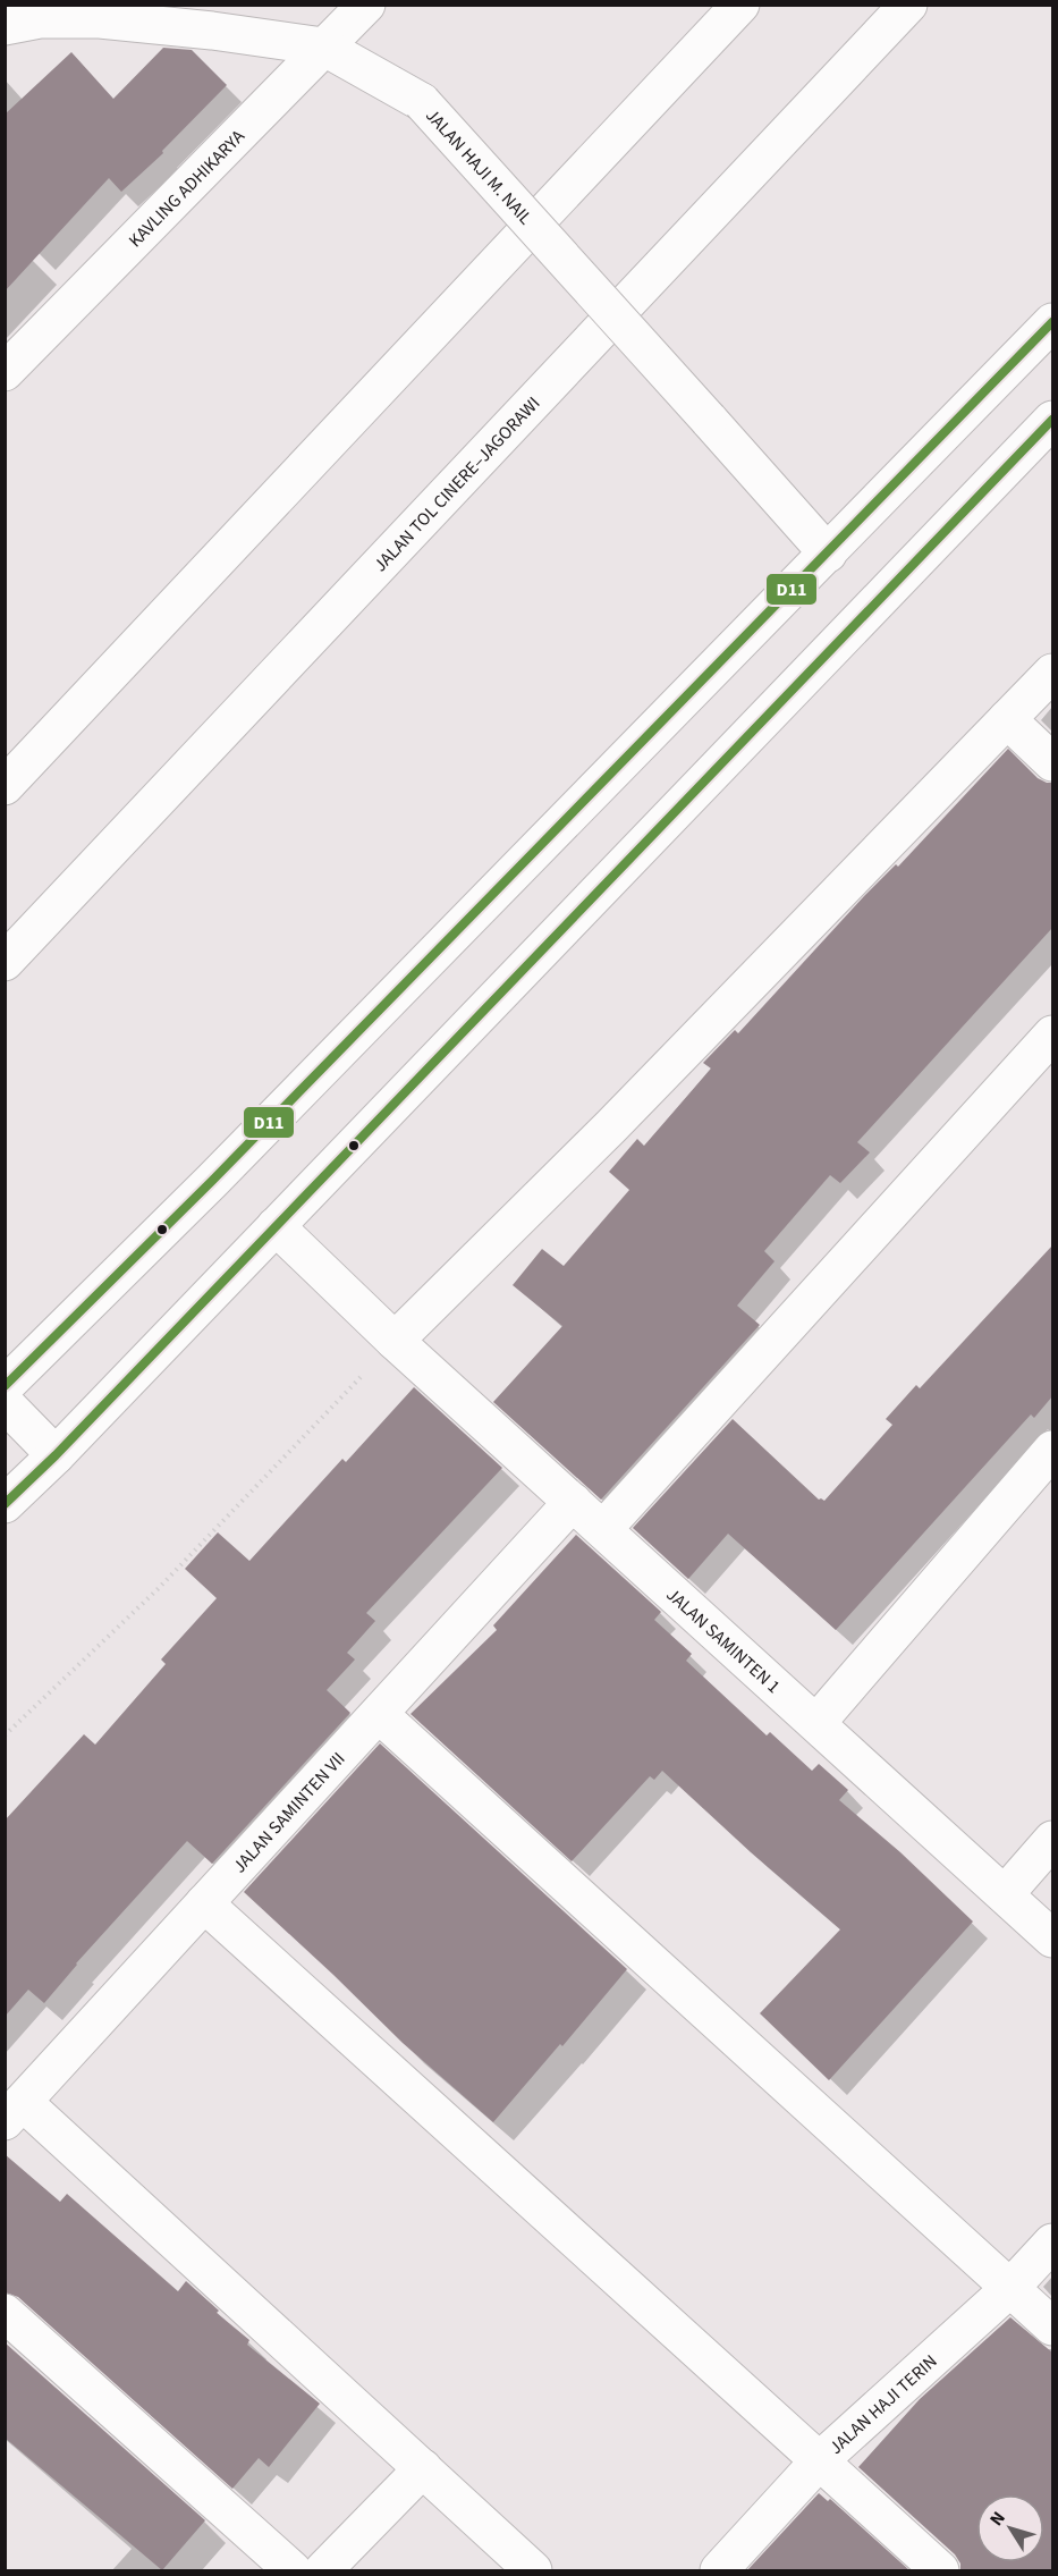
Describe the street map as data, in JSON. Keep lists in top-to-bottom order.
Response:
{
  "streets": {
    "main road": [
      "JALAN HAJI M. NAIL",
      "KAVLING ADHIKARYA",
      "JALAN TOL CINERE–JAGORAWI",
      "JALAN SAMINTEN 1",
      "JALAN SAMINTEN VII",
      "JALAN HAJI TERIN"
    ]
  },
  "crossings": [
    ["JALAN HAJI M. NAIL", "KAVLING ADHIKARYA"],
    ["JALAN SAMINTEN 1", "JALAN SAMINTEN VII"]
  ],
  "lines": ["transit line D11"],
  "north": "top left"
}
